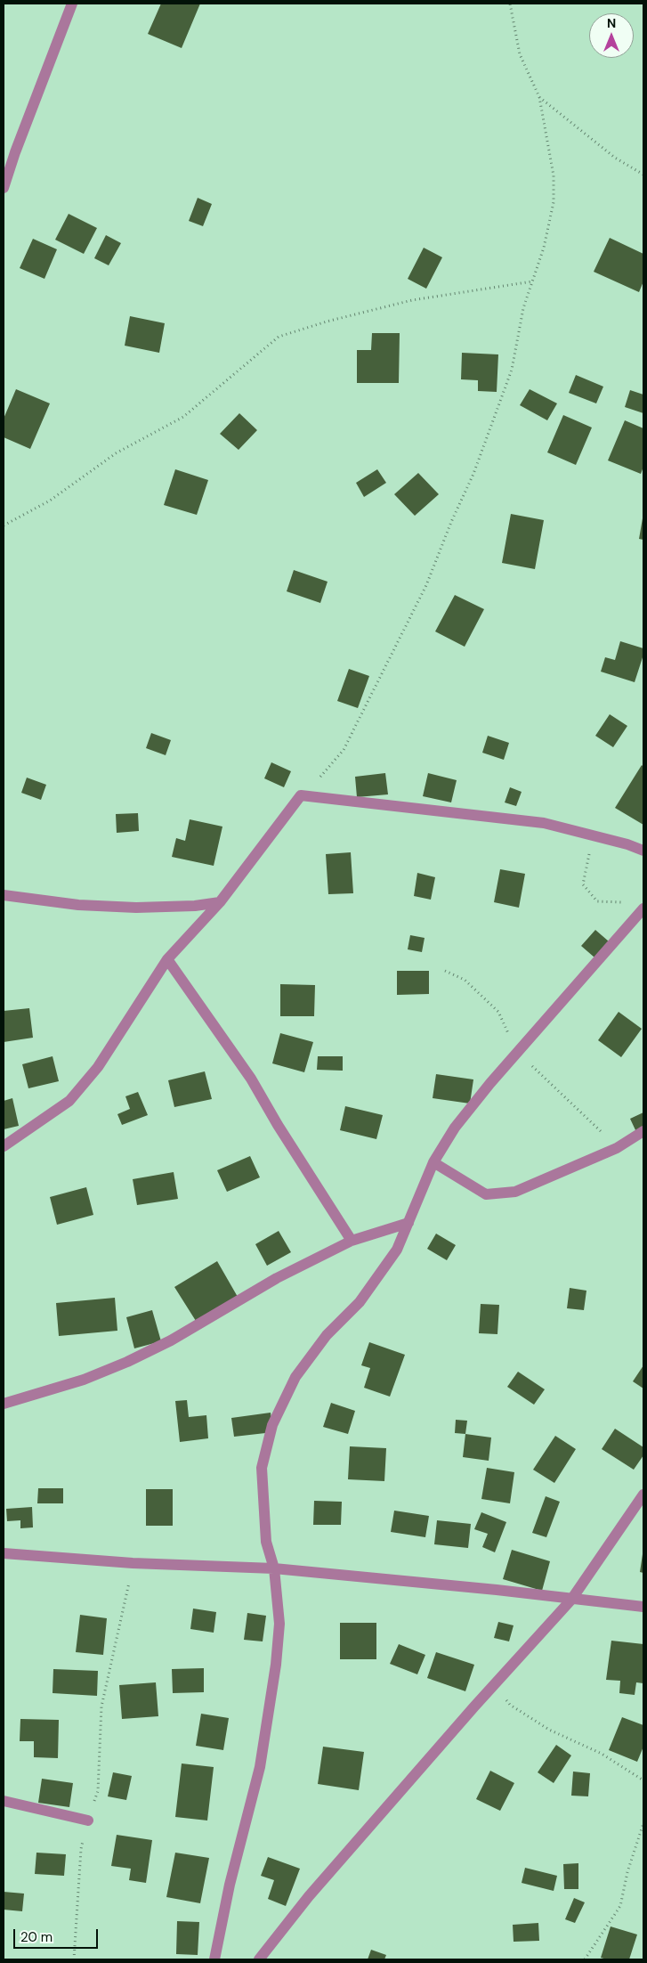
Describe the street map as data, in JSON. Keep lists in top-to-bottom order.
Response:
{
  "scale_bar": "20 m",
  "north": "top"
}
